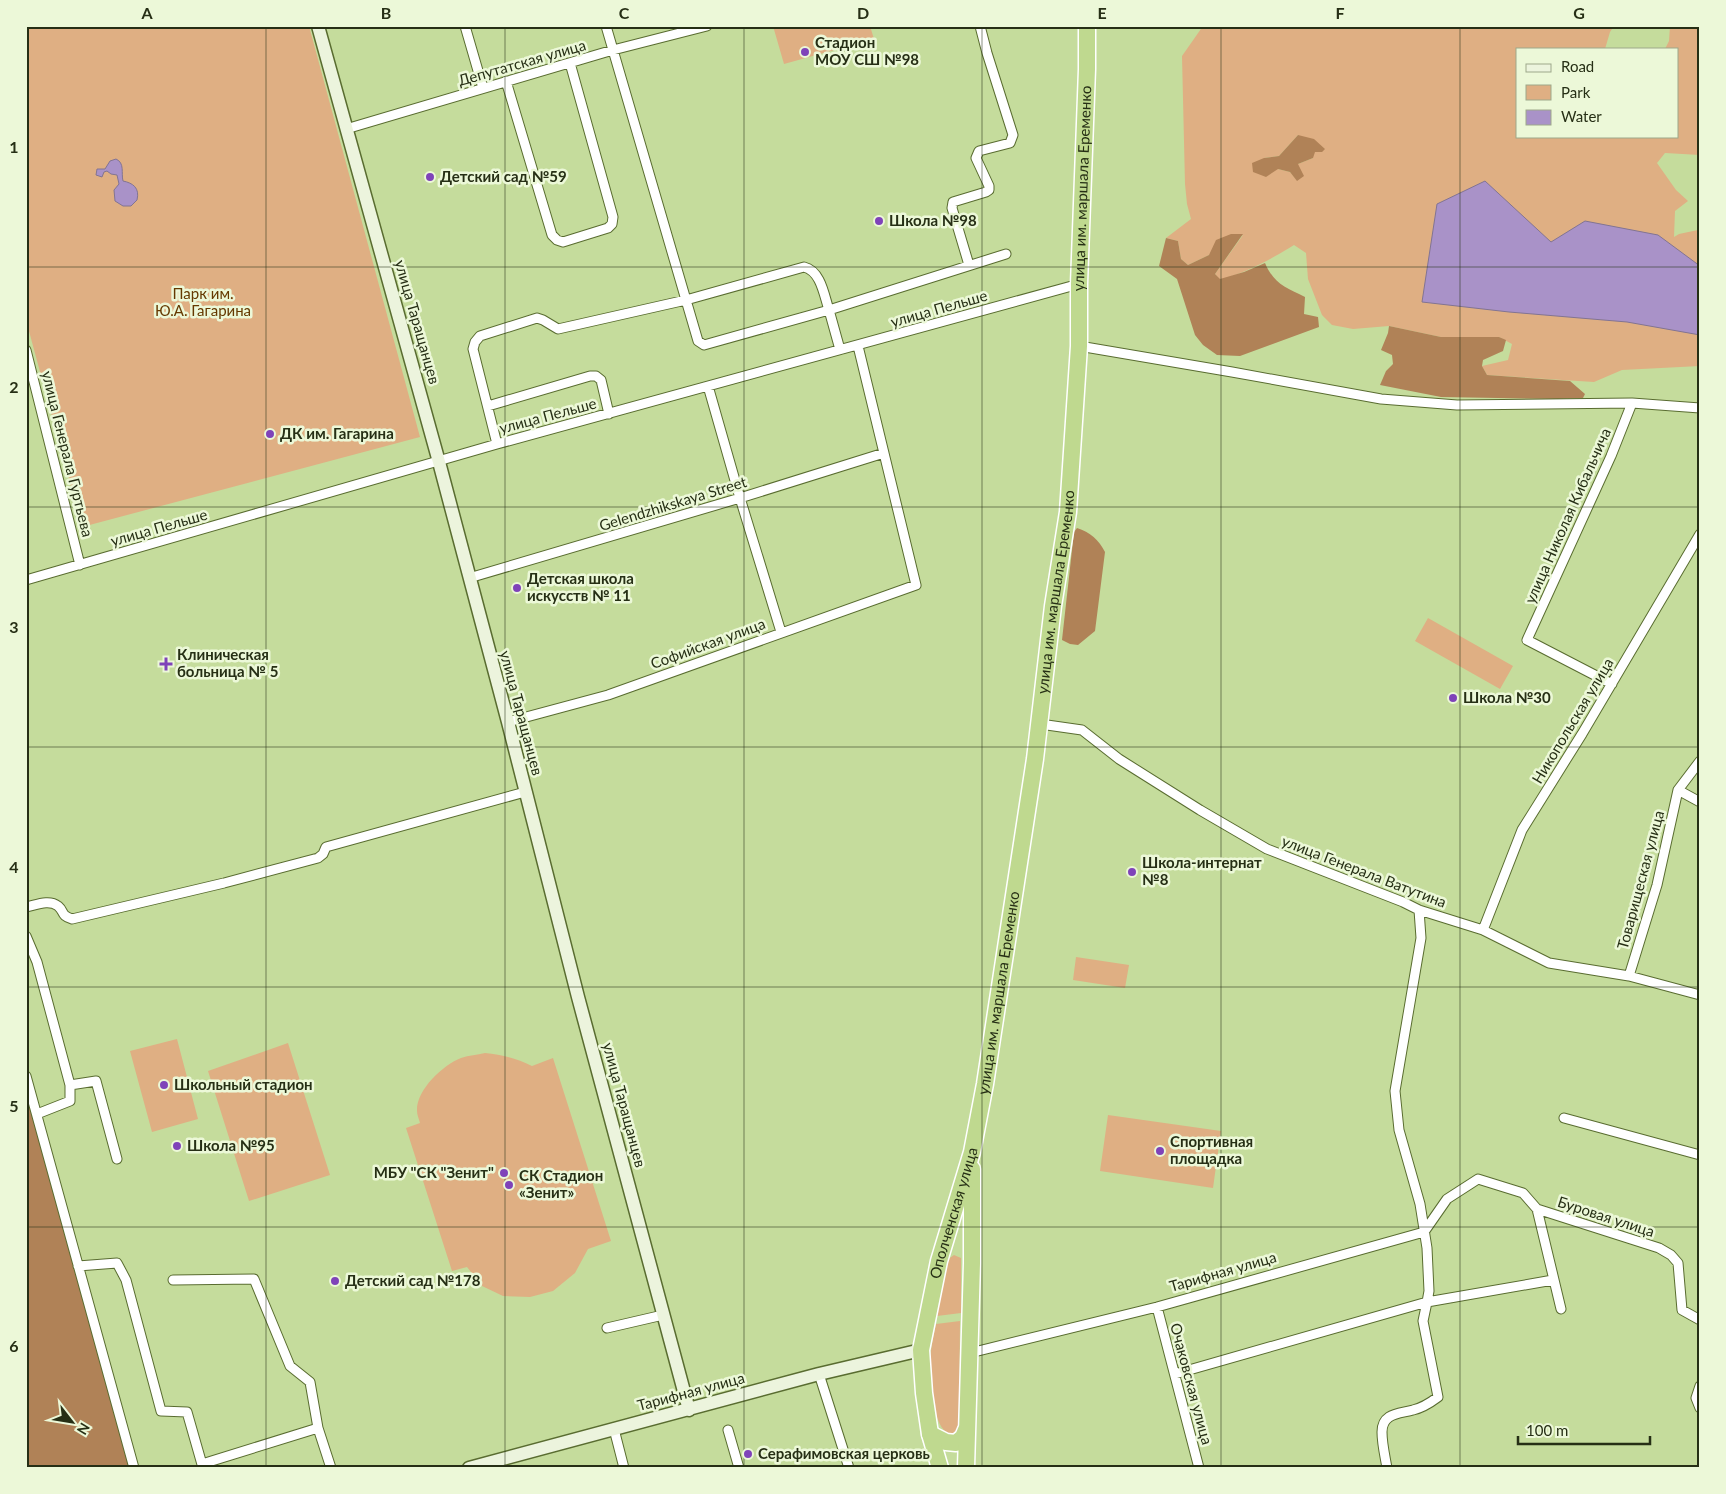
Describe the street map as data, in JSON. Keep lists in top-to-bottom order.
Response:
{
  "streets": {
    "highway": ["улица им. маршала Еременко", "Ополченская улица"],
    "street": [
      "Депутатская улица",
      "улица Пельше",
      "улица Таращанцев",
      "улица Генерала Гуртьева",
      "Gelendzhikskaya Street",
      "улица Николая Кибальчича",
      "Софийская улица",
      "Никопольская улица",
      "улица Генерала Ватутина",
      "Товарищеская улица",
      "Буровая улица",
      "Тарифная улица",
      "Очаковская улица"
    ]
  },
  "crossings": [
    ["Депутатская улица", "улица Таращанцев"],
    ["улица им. маршала Еременко", "улица Пельше"],
    ["улица им. маршала Еременко", "улица Генерала Ватутина"],
    ["улица им. маршала Еременко", "Ополченская улица"],
    ["улица Пельше", "улица Таращанцев"],
    ["улица Пельше", "улица Генерала Гуртьева"],
    ["улица Таращанцев", "Gelendzhikskaya Street"],
    ["улица Таращанцев", "Софийская улица"],
    ["улица Таращанцев", "Тарифная улица"],
    ["Gelendzhikskaya Street", "Софийская улица"],
    ["улица Николая Кибальчича", "Никопольская улица"],
    ["Никопольская улица", "улица Генерала Ватутина"],
    ["улица Генерала Ватутина", "Товарищеская улица"],
    ["Буровая улица", "Тарифная улица"],
    ["Ополченская улица", "Тарифная улица"],
    ["Тарифная улица", "Очаковская улица"]
  ],
  "parks": ["Парк им. Ю.А. Гагарина"],
  "places": {
    "other": [
      "Стадион МОУ СШ №98",
      "Детский сад №59",
      "Школа №98",
      "ДК им. Гагарина",
      "Детская школа искусств № 11",
      "Школа №30",
      "Школа-интернат №8",
      "Школьный стадион",
      "Школа №95",
      "Спортивная площадка",
      "МБУ \"СК \"Зенит\"",
      "СК Стадион «Зенит»",
      "Детский сад №178",
      "Серафимовская церковь"
    ],
    "health": ["Клиническая больница № 5"]
  },
  "legend": ["Road", "Park", "Water"],
  "scale_bar": "100 m",
  "north": "bottom right",
  "grid": {
    "columns": [
      "A",
      "B",
      "C",
      "D",
      "E",
      "F",
      "G"
    ],
    "rows": [
      "1",
      "2",
      "3",
      "4",
      "5",
      "6"
    ]
  }
}
